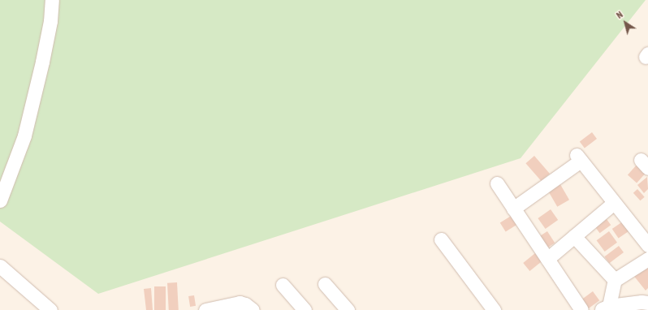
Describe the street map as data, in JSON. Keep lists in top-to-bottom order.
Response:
{
  "north": "top left"
}
